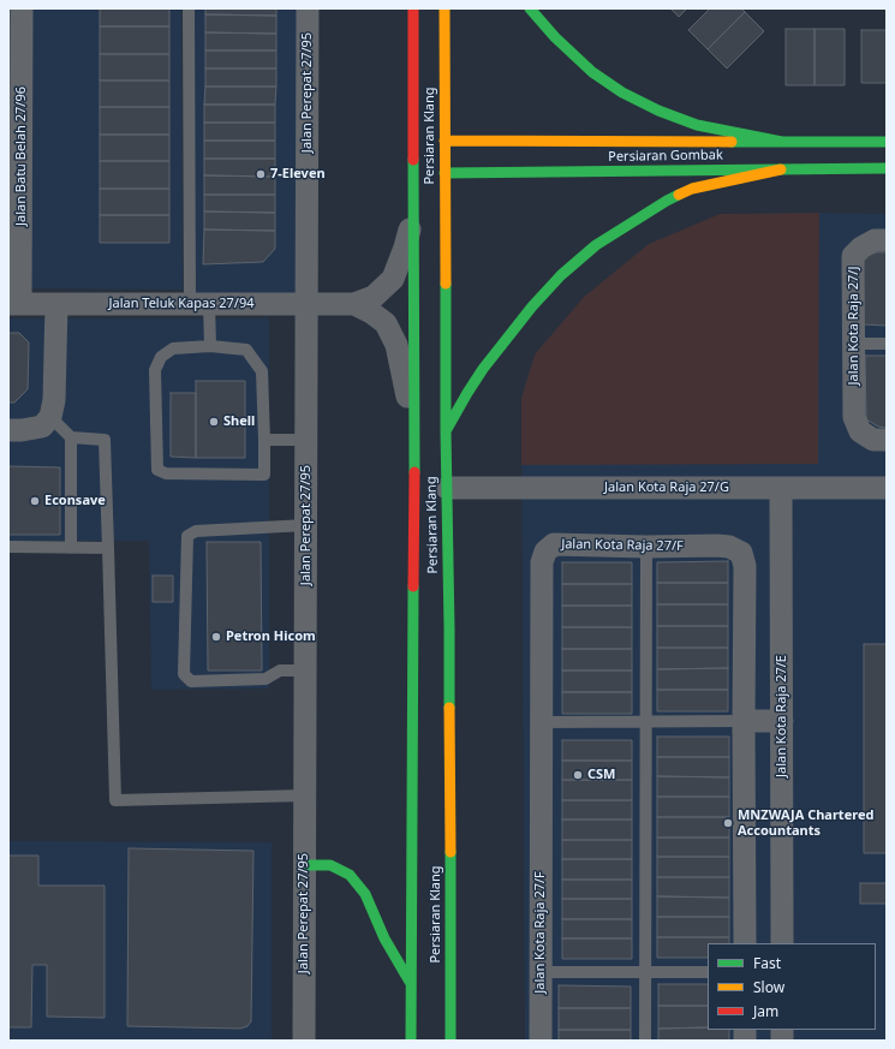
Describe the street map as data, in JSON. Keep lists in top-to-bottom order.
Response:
{
  "streets": {
    "main road": ["Persiaran Klang", "Persiaran Gombak"],
    "street": [
      "Jalan Perepat 27/95",
      "Jalan Batu Belah 27/96",
      "Jalan Teluk Kapas 27/94",
      "Jalan Kota Raja 27/J",
      "Jalan Kota Raja 27/G",
      "Jalan Kota Raja 27/F",
      "Jalan Kota Raja 27/E"
    ]
  },
  "crossings": [
    ["Jalan Perepat 27/95", "Jalan Teluk Kapas 27/94"],
    ["Persiaran Klang", "Persiaran Gombak"],
    ["Persiaran Klang", "Jalan Kota Raja 27/G"],
    ["Jalan Batu Belah 27/96", "Jalan Teluk Kapas 27/94"],
    ["Jalan Kota Raja 27/G", "Jalan Kota Raja 27/E"]
  ],
  "places": [
    "7-Eleven",
    "Shell",
    "Econsave",
    "Petron Hicom",
    "CSM",
    "MNZWAJA Chartered Accountants"
  ],
  "legend": ["Fast", "Slow", "Jam"]
}
